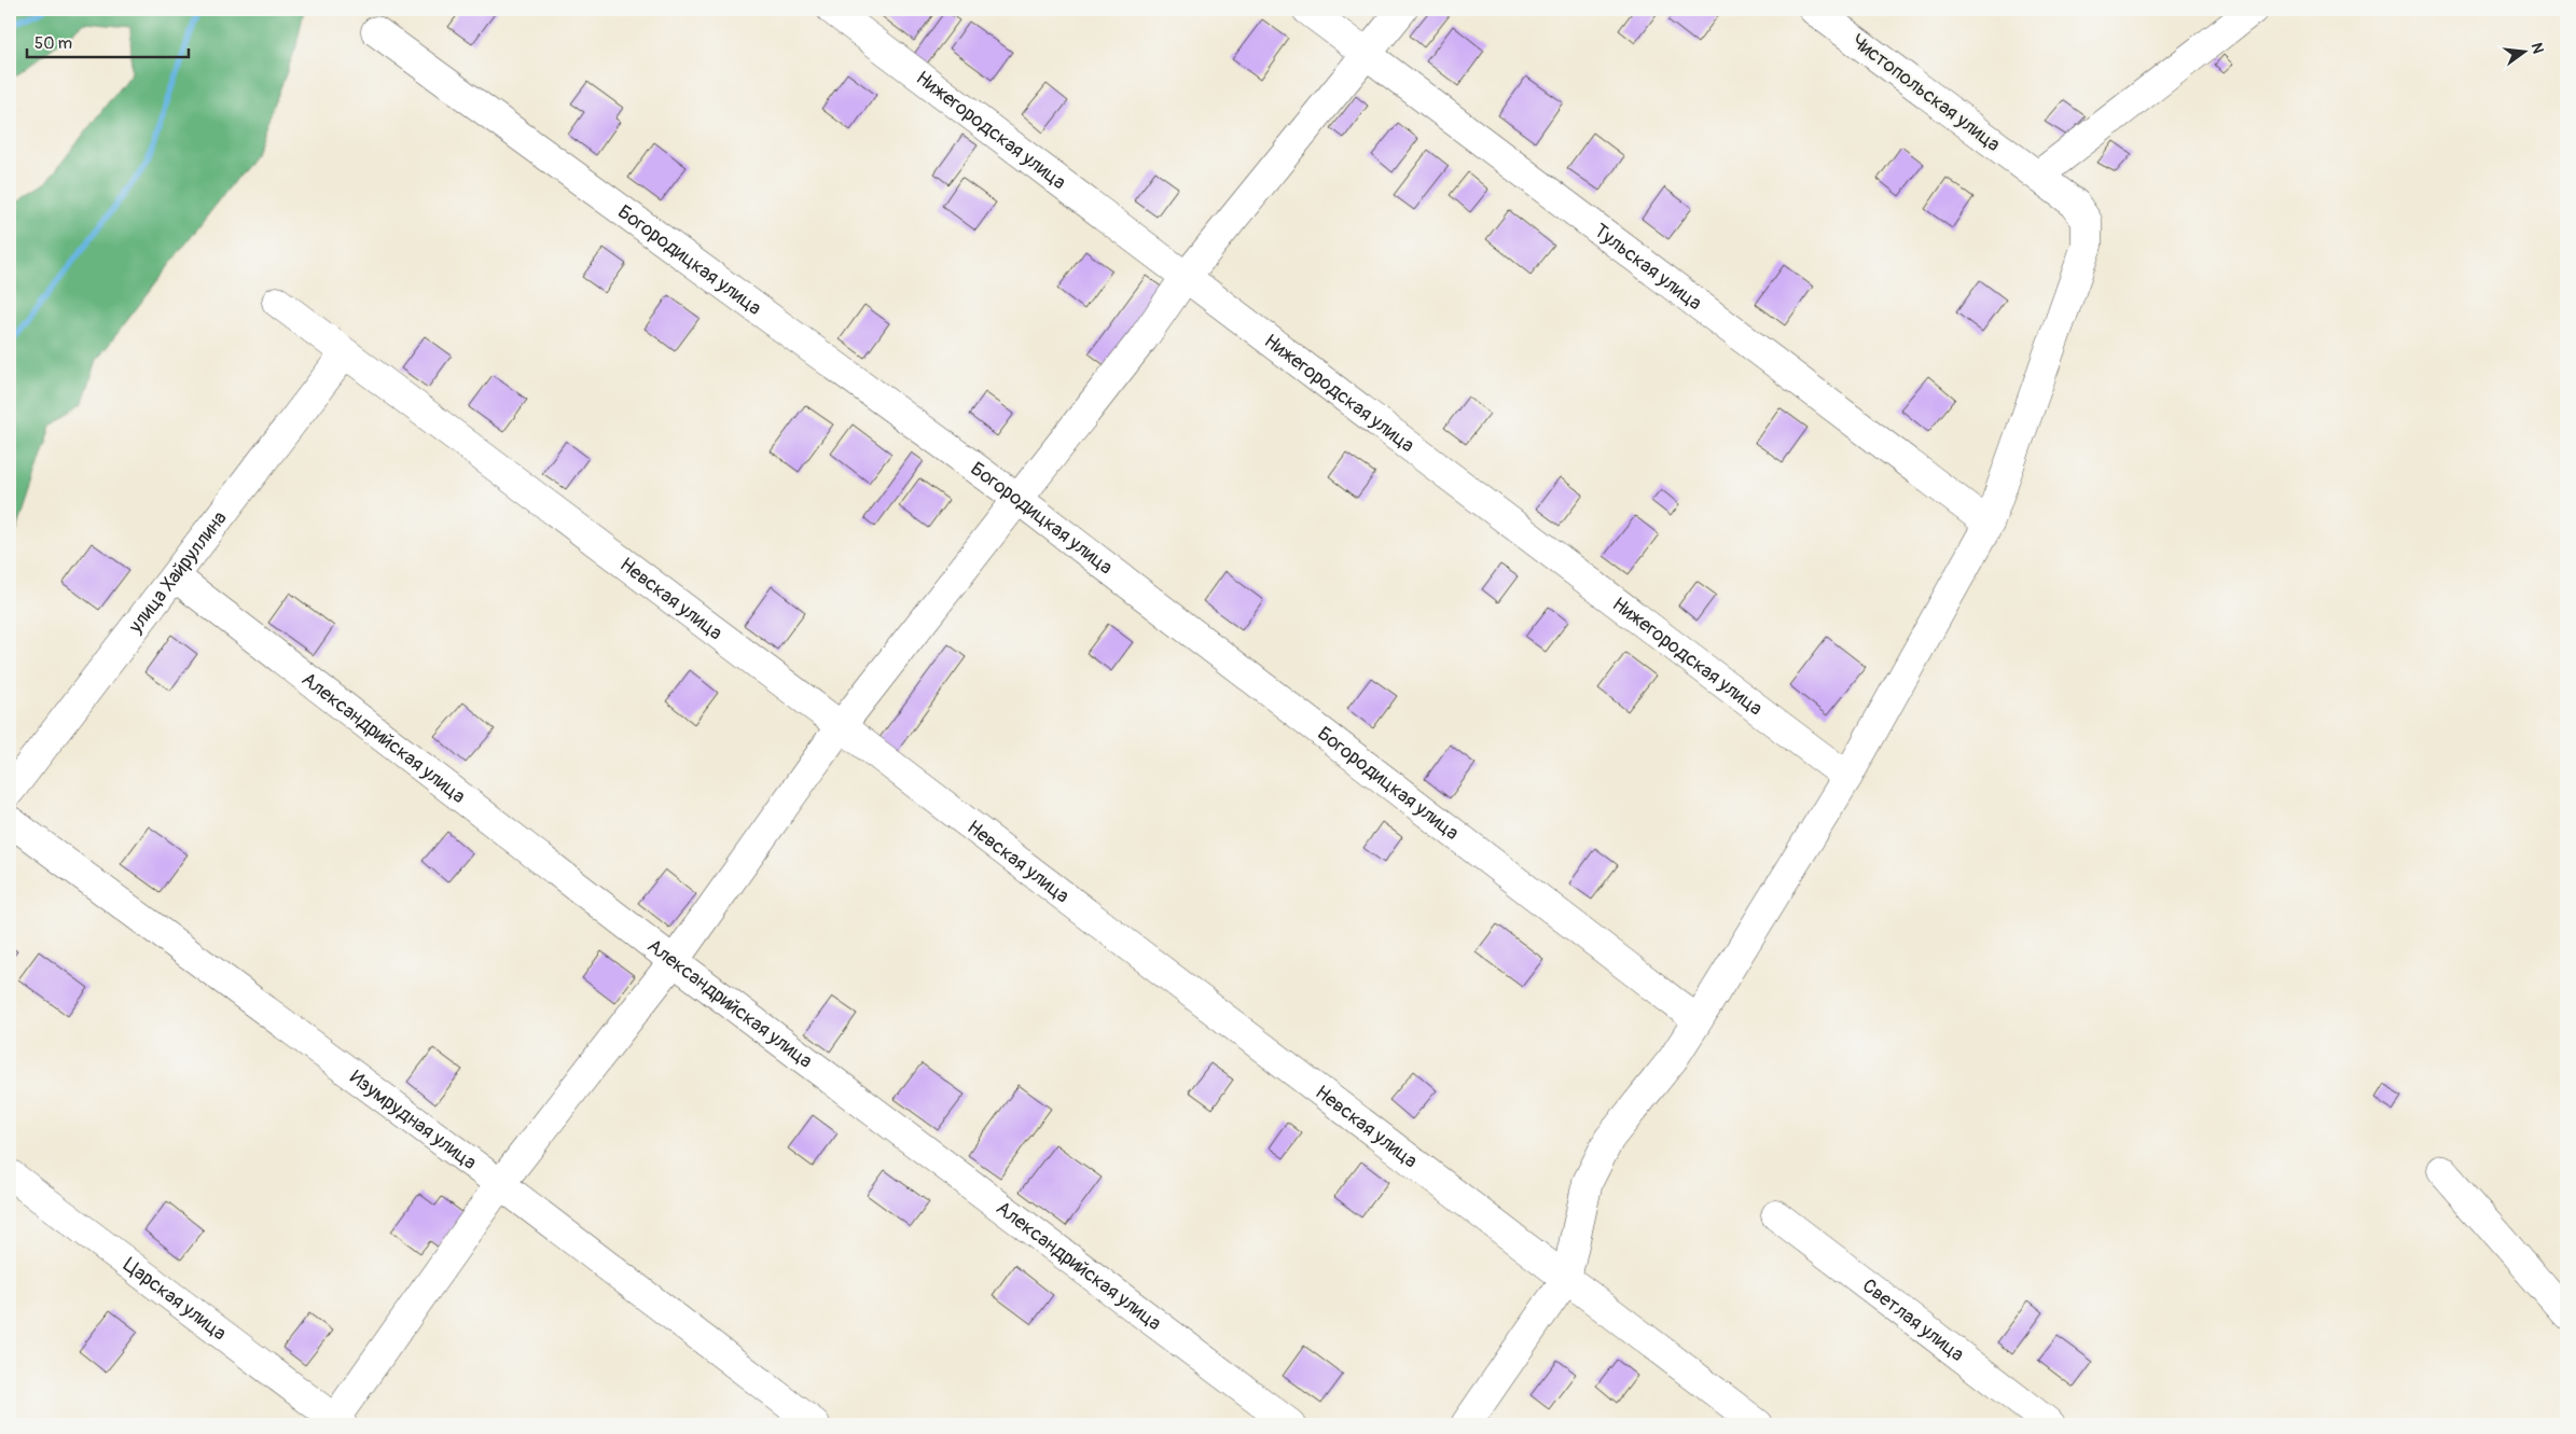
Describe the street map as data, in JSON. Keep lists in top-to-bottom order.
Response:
{
  "streets": {
    "street": [
      "Чистопольская улица",
      "Нижегородская улица",
      "Богородицкая улица",
      "Тульская улица",
      "улица Хайруллина",
      "Невская улица",
      "Александрийская улица",
      "Изумрудная улица",
      "Царская улица",
      "Светлая улица"
    ]
  },
  "crossings": [
    ["Чистопольская улица", "Нижегородская улица"],
    ["Чистопольская улица", "Богородицкая улица"],
    ["Чистопольская улица", "Тульская улица"],
    ["Чистопольская улица", "Невская улица"],
    ["улица Хайруллина", "Невская улица"],
    ["улица Хайруллина", "Александрийская улица"]
  ],
  "scale_bar": "50 m",
  "north": "right"
}
